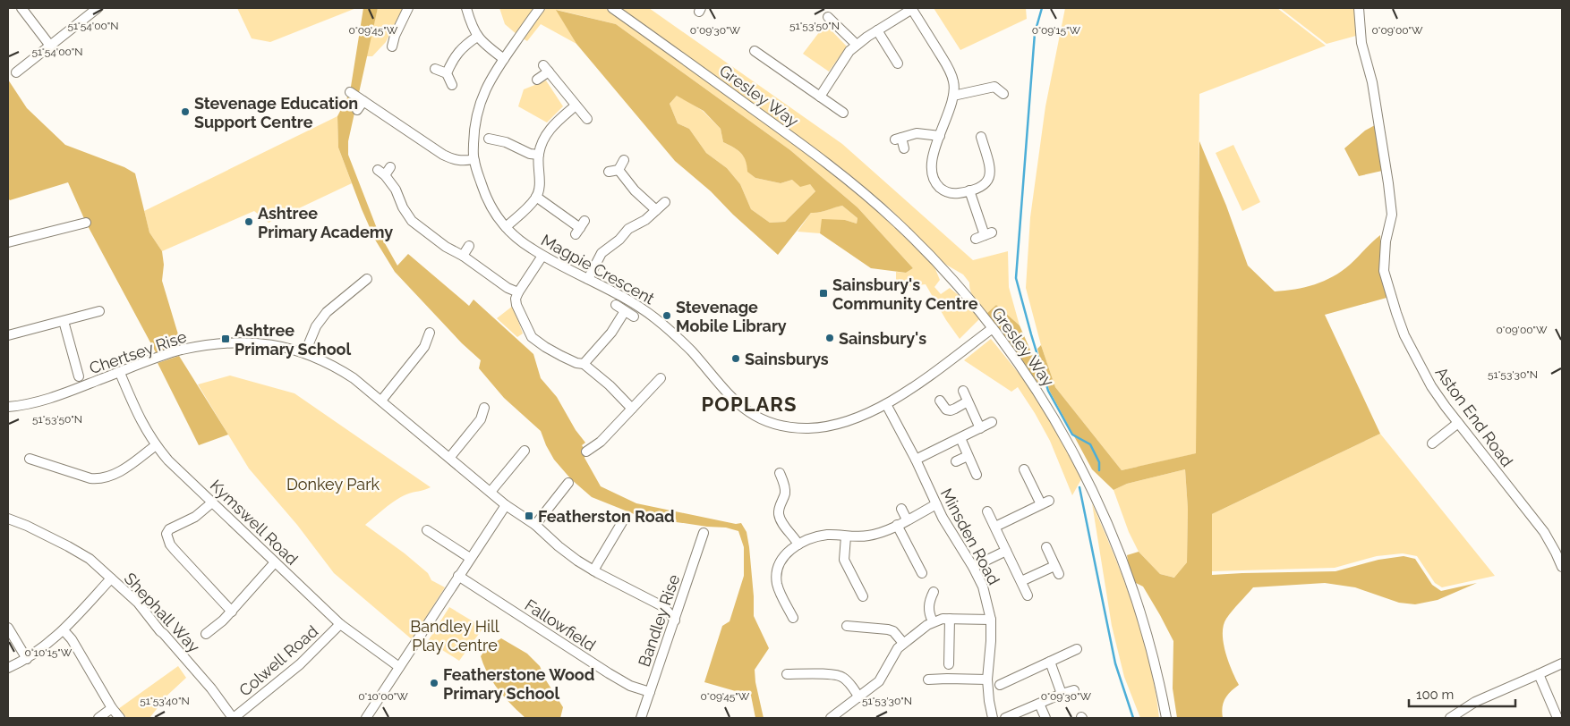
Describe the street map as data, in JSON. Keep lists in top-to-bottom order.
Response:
{
  "streets": {
    "street": [
      "Gresley Way",
      "Magpie Crescent",
      "Chertsey Rise",
      "Aston End Road",
      "Kymswell Road",
      "Minsden Road",
      "Shephall Way",
      "Bandley Rise",
      "Fallowfield",
      "Colwell Road"
    ]
  },
  "crossings": [
    ["Gresley Way", "Magpie Crescent"],
    ["Magpie Crescent", "Minsden Road"],
    ["Chertsey Rise", "Kymswell Road"],
    ["Chertsey Rise", "Bandley Rise"],
    ["Kymswell Road", "Colwell Road"],
    ["Shephall Way", "Colwell Road"],
    ["Bandley Rise", "Fallowfield"]
  ],
  "districts": ["POPLARS"],
  "parks": ["Donkey Park", "Bandley Hill Play Centre"],
  "places": {
    "other": [
      "Stevenage Education Support Centre",
      "Ashtree Primary Academy",
      "Stevenage Mobile Library",
      "Sainsbury's",
      "Sainsburys",
      "Featherstone Wood Primary School"
    ],
    "transit": ["Sainsbury's Community Centre", "Ashtree Primary School", "Featherston Road"]
  },
  "scale_bar": "100 m",
  "coordinates": [
    "51°54'00\"N",
    "51°53'50\"N",
    "0°09'45\"W",
    "0°09'30\"W",
    "0°09'15\"W",
    "0°09'00\"W",
    "51°53'30\"N",
    "0°10'15\"W",
    "0°10'00\"W",
    "51°53'40\"N"
  ]
}
